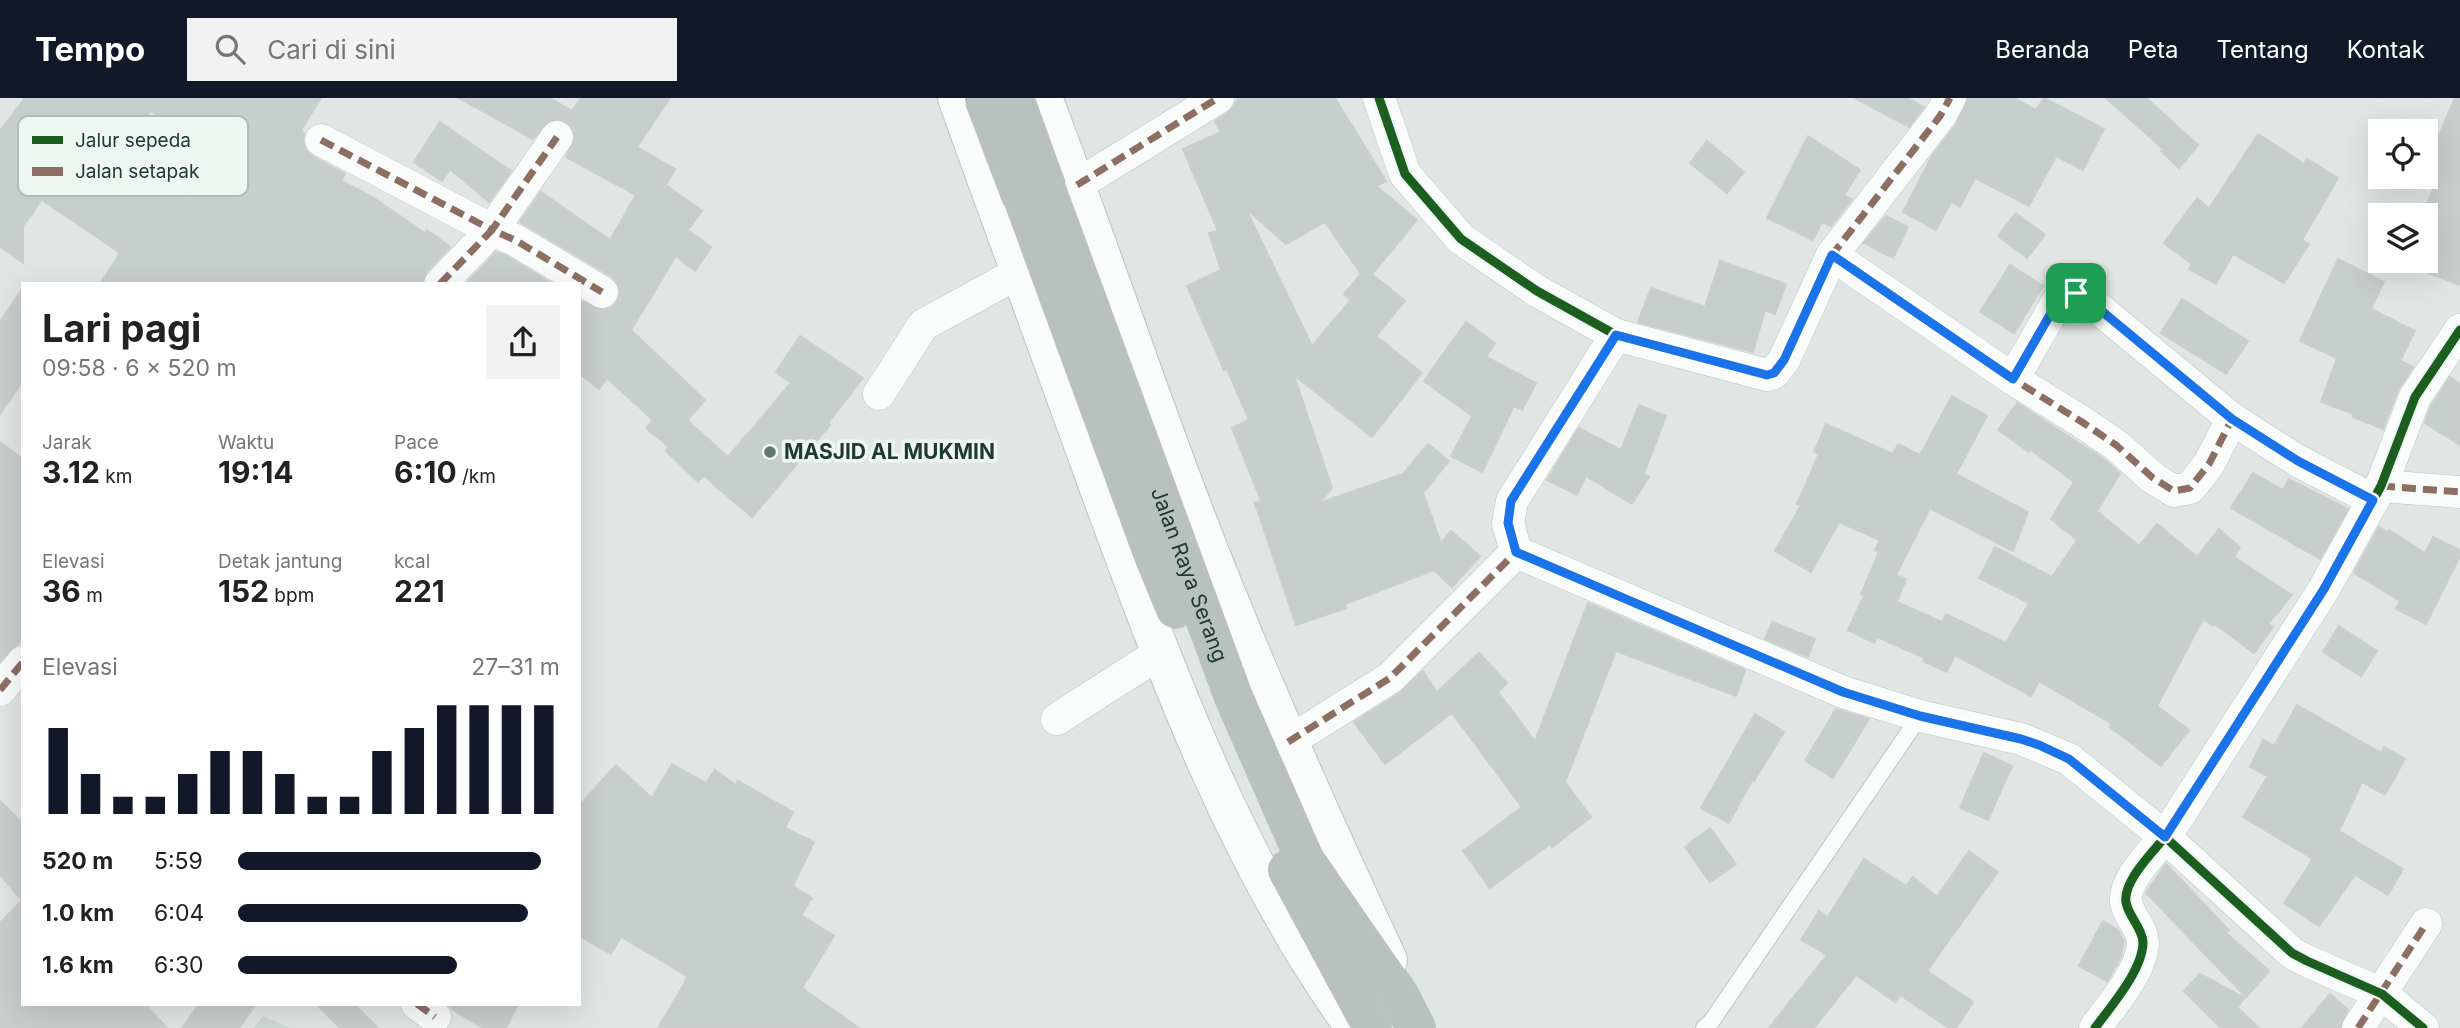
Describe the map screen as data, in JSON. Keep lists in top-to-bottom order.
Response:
{
  "streets": {
    "highway": ["Jalan Raya Serang"]
  },
  "places": ["MASJID AL MUKMIN"],
  "legend": ["Jalur sepeda", "Jalan setapak"],
  "page": {
    "header": "Tempo",
    "search": "Cari di sini",
    "nav": [
      "Beranda",
      "Peta",
      "Tentang",
      "Kontak"
    ],
    "heading": ["Lari pagi", "09:58 · 6 × 520 m"],
    "stats": [
      ["Jarak", "3.12 km"],
      ["Waktu", "19:14"],
      ["Pace", "6:10 /km"],
      ["Elevasi", "36 m"],
      ["Detak jantung", "152 bpm"],
      ["kcal", "221"]
    ],
    "chart": ["Elevasi", "27–31 m"],
    "list": [
      {
        "name": "520 m",
        "note": "5:59"
      },
      {
        "name": "1.0 km",
        "note": "6:04"
      },
      {
        "name": "1.6 km",
        "note": "6:30"
      }
    ]
  }
}
